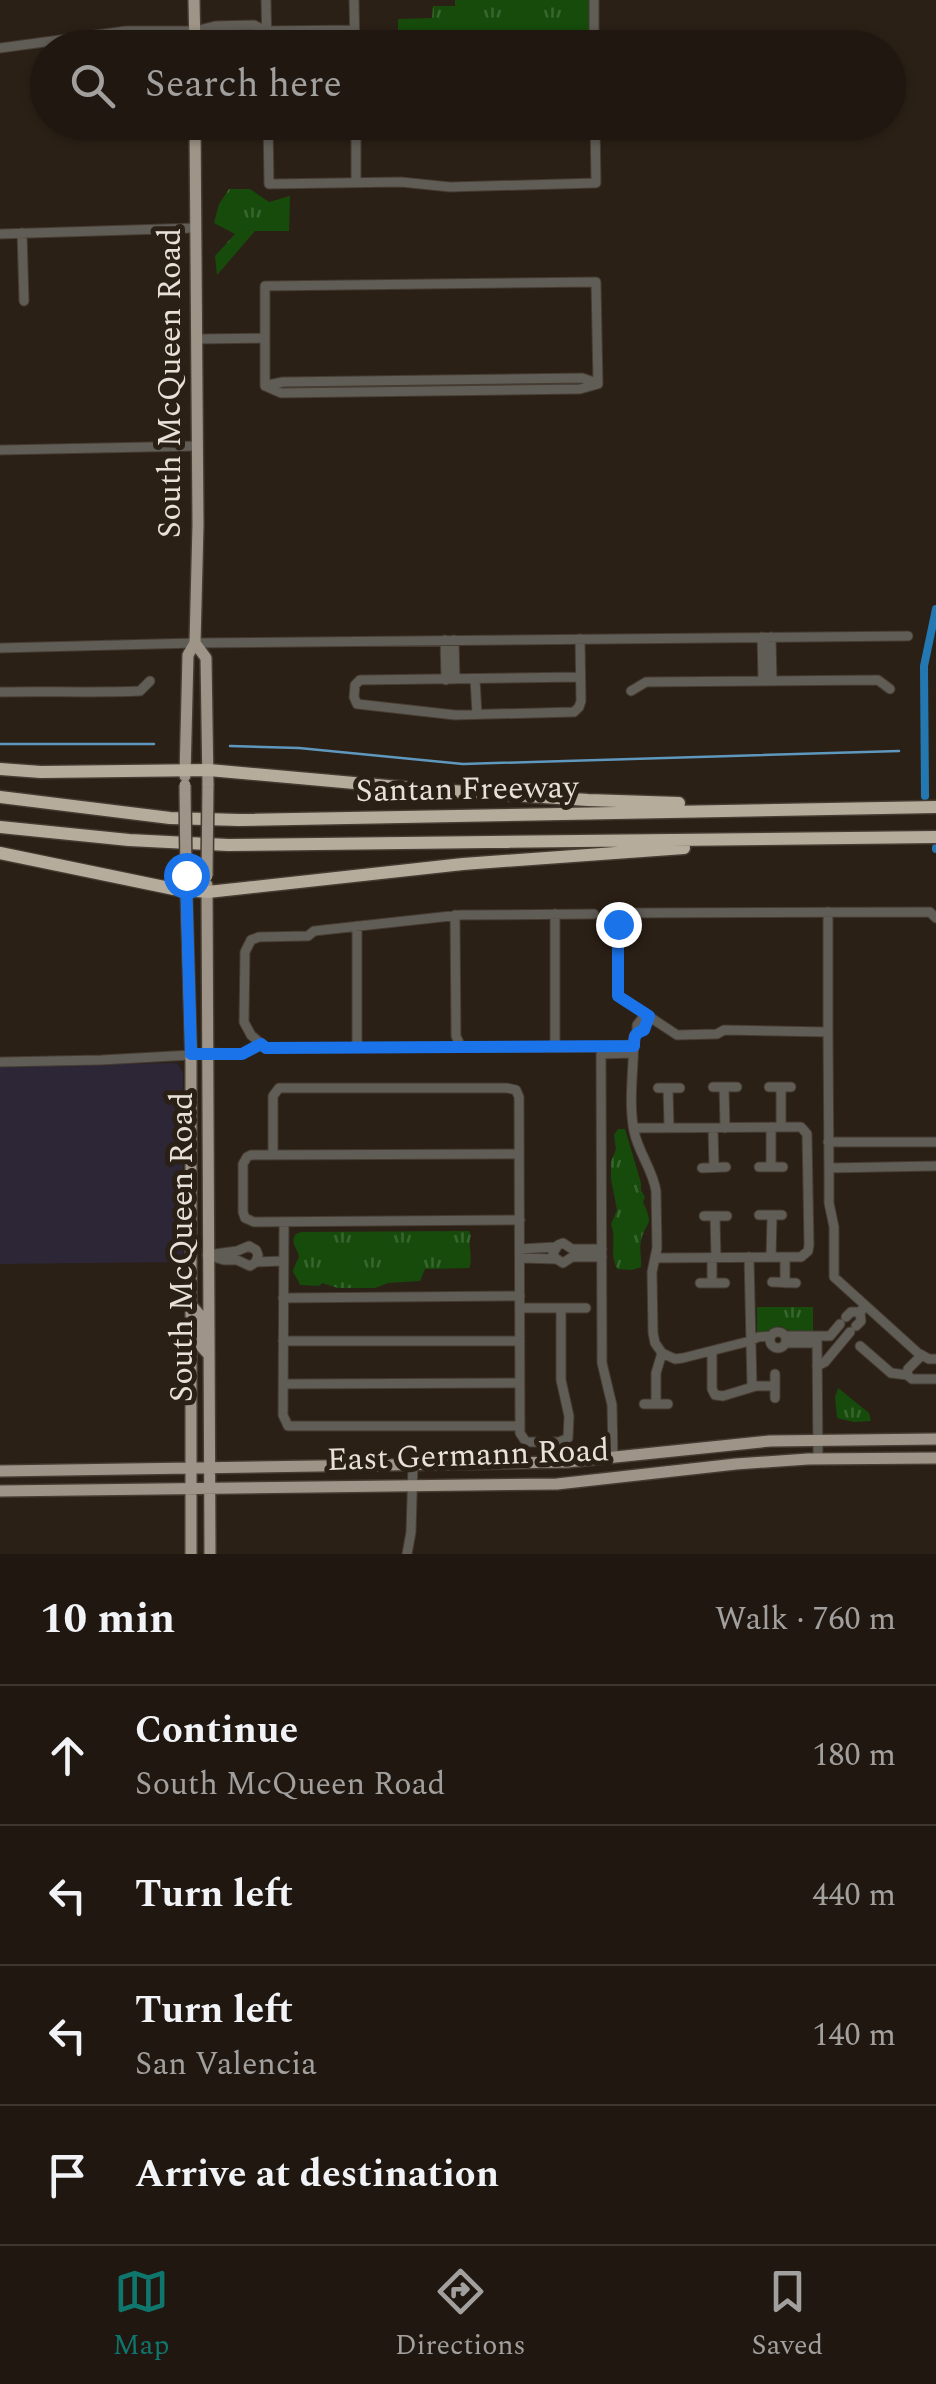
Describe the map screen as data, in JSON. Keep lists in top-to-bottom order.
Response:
{
  "streets": {
    "highway": ["Santan Freeway"],
    "main road": ["South McQueen Road", "East Germann Road"]
  },
  "crossings": [
    ["South McQueen Road", "East Germann Road"]
  ],
  "page": {
    "search": "Search here",
    "heading": ["10 min", "Walk · 760 m"],
    "list": [
      ["Continue", "South McQueen Road", "180 m"],
      ["Turn left", "440 m"],
      ["Turn left", "San Valencia", "140 m"],
      "Arrive at destination"
    ],
    "nav": ["Map", "Directions", "Saved"]
  }
}
